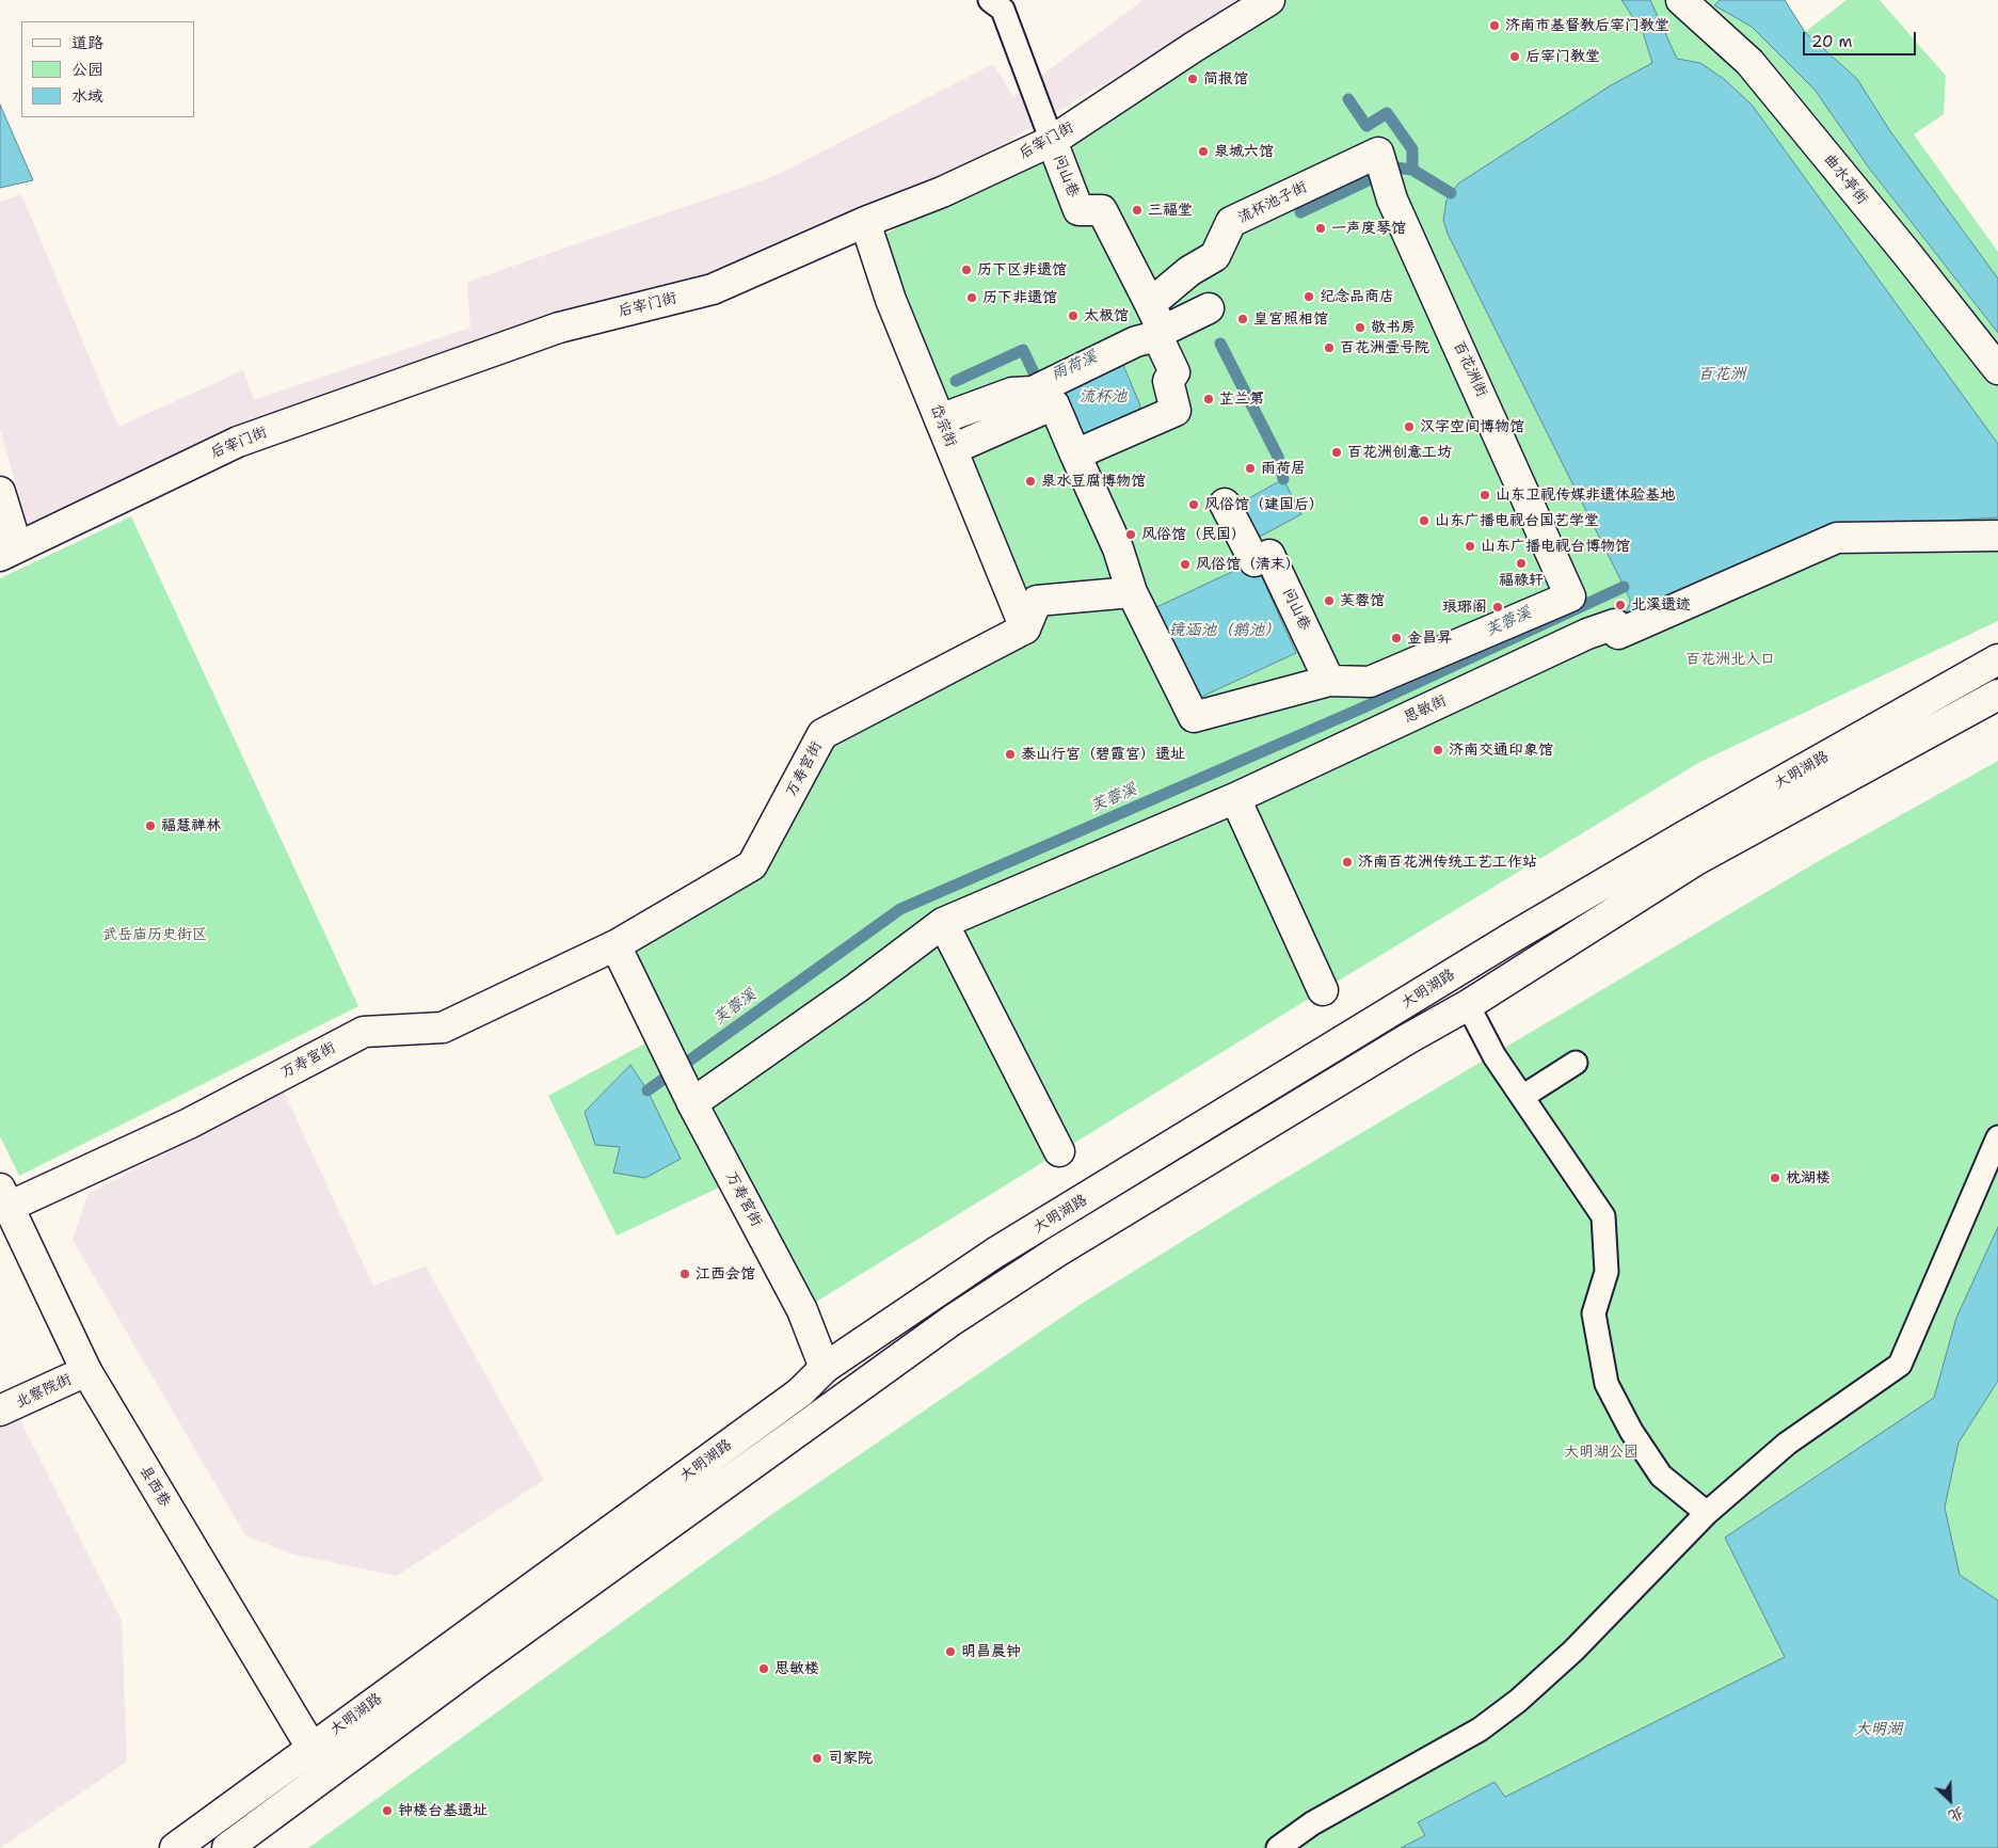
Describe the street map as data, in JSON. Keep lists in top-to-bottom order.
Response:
{
  "streets": {
    "street": [
      "后宰门街",
      "问山巷",
      "曲水亭街",
      "流杯池子街",
      "百花洲街",
      "岱宗街",
      "思敏街",
      "万寿宫街",
      "大明湖路",
      "北察院街",
      "县西巷"
    ]
  },
  "crossings": [
    ["后宰门街", "问山巷"],
    ["后宰门街", "岱宗街"],
    ["问山巷", "流杯池子街"],
    ["问山巷", "百花洲街"],
    ["流杯池子街", "百花洲街"],
    ["岱宗街", "万寿宫街"],
    ["思敏街", "万寿宫街"],
    ["万寿宫街", "大明湖路"],
    ["万寿宫街", "县西巷"],
    ["大明湖路", "县西巷"],
    ["北察院街", "县西巷"]
  ],
  "water": [
    "雨荷溪",
    "百花洲",
    "流杯池",
    "芙蓉溪",
    "镜涵池（鹅池）",
    "大明湖"
  ],
  "parks": ["百花洲北入口", "武岳庙历史街区", "大明湖公园"],
  "places": [
    "济南市基督教后宰门教堂",
    "后宰门教堂",
    "简报馆",
    "泉城六馆",
    "三福堂",
    "一声度琴馆",
    "历下区非遗馆",
    "纪念品商店",
    "历下非遗馆",
    "太极馆",
    "皇宫照相馆",
    "敬书房",
    "百花洲壹号院",
    "芷兰第",
    "汉字空间博物馆",
    "百花洲创意工坊",
    "雨荷居",
    "泉水豆腐博物馆",
    "山东卫视传媒非遗体验基地",
    "风俗馆（建国后）",
    "山东广播电视台国艺学堂",
    "风俗馆（民国）",
    "山东广播电视台博物馆",
    "福禄轩",
    "风俗馆（清末）",
    "芙蓉馆",
    "北溪遗迹",
    "琅琊阁",
    "金昌昇",
    "济南交通印象馆",
    "泰山行宫（碧霞宫）遗址",
    "福慧禅林",
    "济南百花洲传统工艺工作站",
    "枕湖楼",
    "江西会馆",
    "明昌晨钟",
    "思敏楼",
    "司家院",
    "钟楼台基遗址"
  ],
  "legend": ["道路", "公园", "水域"],
  "scale_bar": "20 m",
  "north": "bottom right"
}
